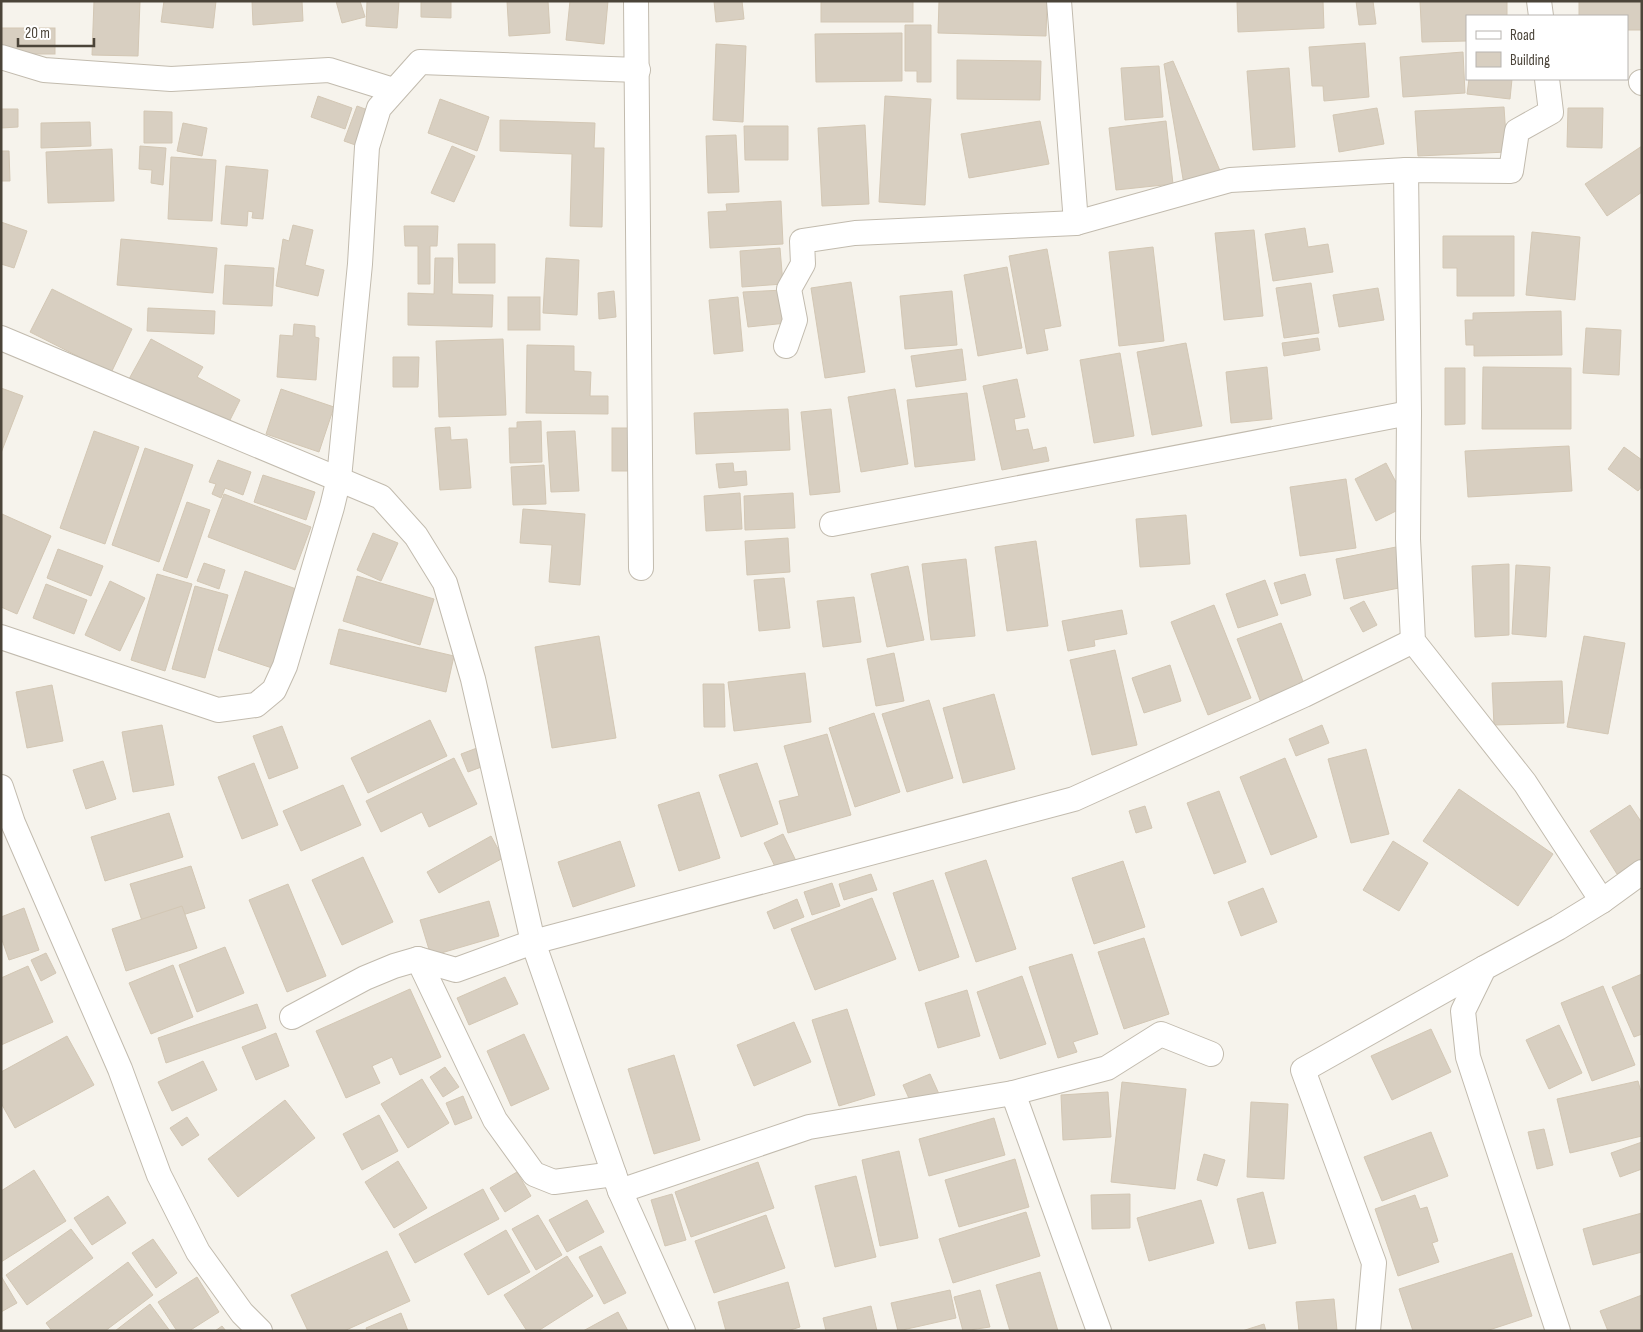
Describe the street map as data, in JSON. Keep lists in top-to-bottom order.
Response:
{
  "legend": ["Road", "Building"],
  "scale_bar": "20 m"
}
